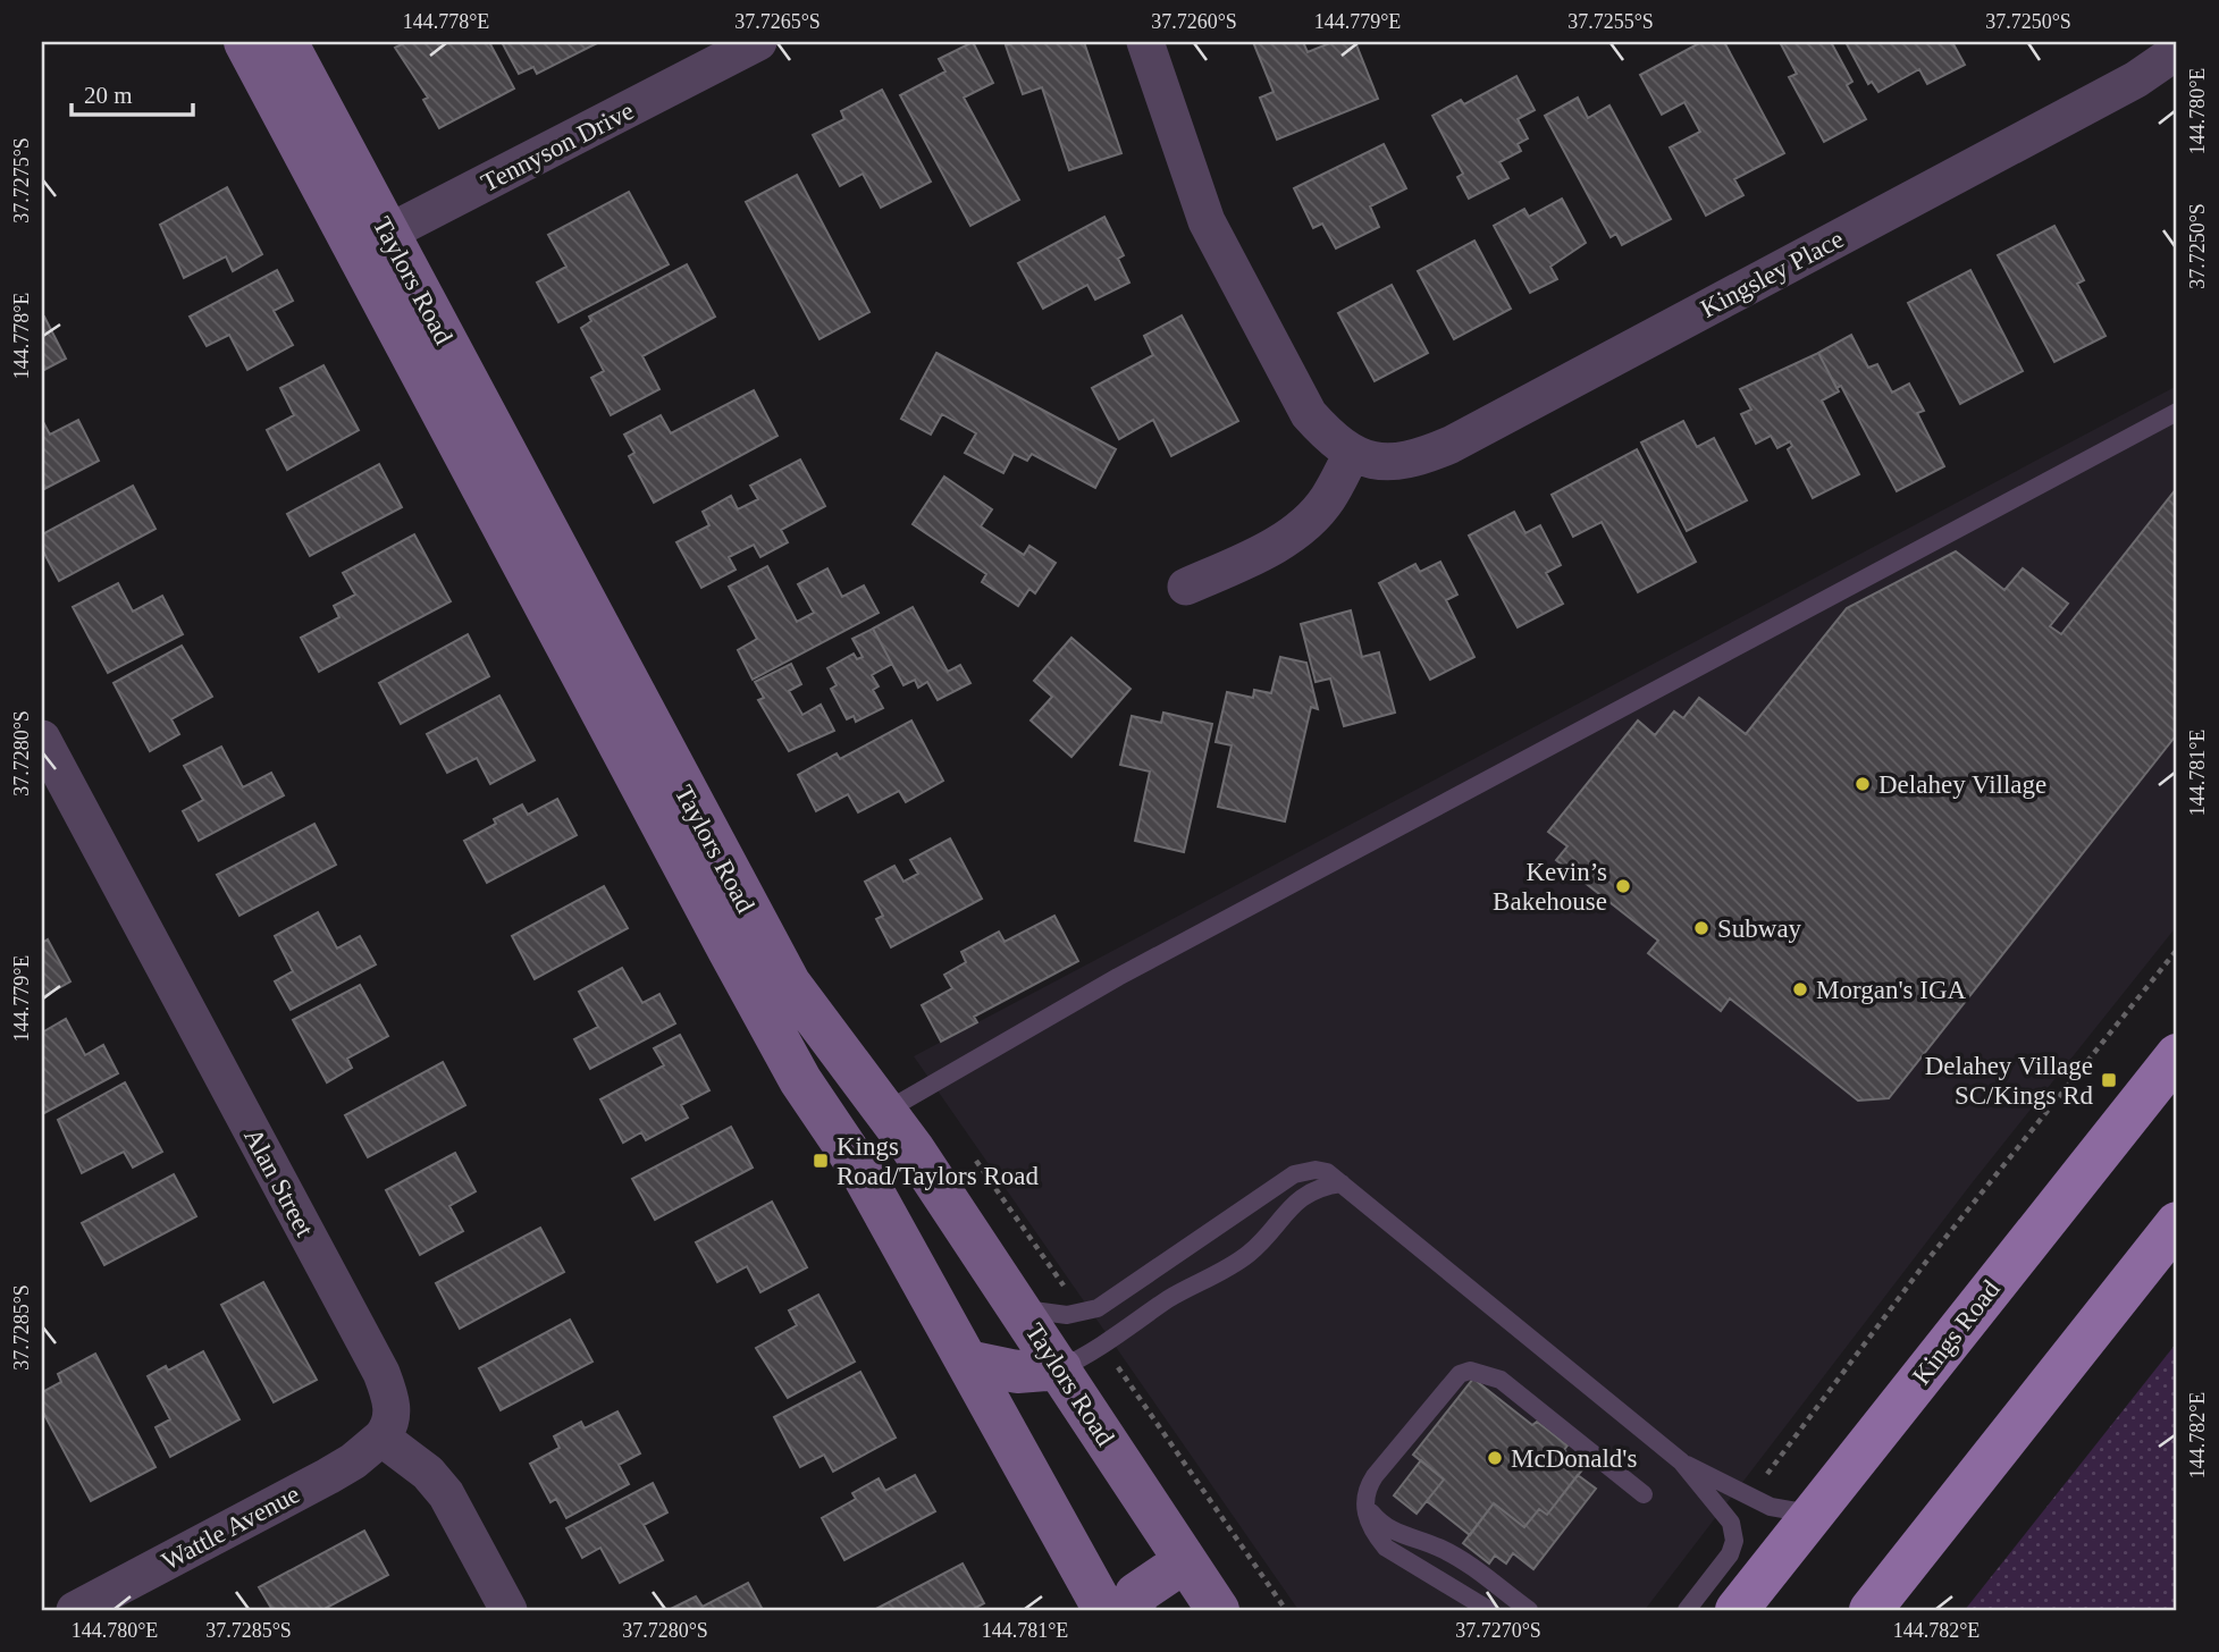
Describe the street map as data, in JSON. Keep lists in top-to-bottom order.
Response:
{
  "streets": {
    "main road": ["Taylors Road", "Kings Road"],
    "street": [
      "Tennyson Drive",
      "Kingsley Place",
      "Alan Street",
      "Wattle Avenue"
    ]
  },
  "crossings": [
    ["Tennyson Drive", "Taylors Road"],
    ["Alan Street", "Wattle Avenue"]
  ],
  "places": {
    "other": [
      "Delahey Village",
      "Kevin’s Bakehouse",
      "Subway",
      "Morgan's IGA",
      "McDonald's"
    ],
    "transit": ["Delahey Village SC/Kings Rd", "Kings Road/Taylors Road"]
  },
  "scale_bar": "20 m",
  "coordinates": [
    "144.778°E",
    "37.7265°S",
    "37.7260°S",
    "144.779°E",
    "37.7255°S",
    "37.7250°S",
    "144.780°E",
    "37.7275°S",
    "37.7280°S",
    "144.781°E",
    "37.7285°S",
    "144.782°E",
    "37.7270°S"
  ]
}
